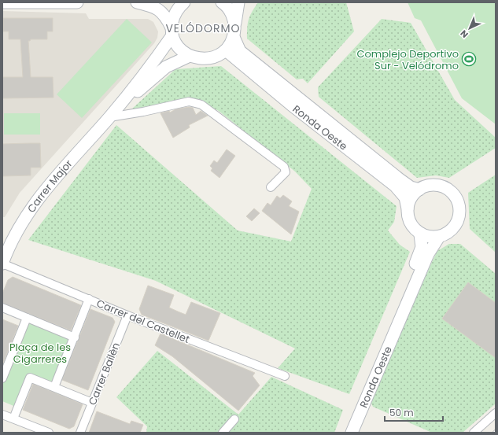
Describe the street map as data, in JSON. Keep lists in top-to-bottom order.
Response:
{
  "streets": {
    "main road": ["Ronda Oeste", "Carrer Major"],
    "street": ["Carrer del Castellet", "Carrer Bailèn"]
  },
  "crossings": [
    ["Carrer Major", "Carrer del Castellet"],
    ["Carrer del Castellet", "Carrer Bailèn"]
  ],
  "districts": ["VELÓDORMO"],
  "parks": ["Plaça de les Cigarreres"],
  "places": {
    "sports": ["Complejo Deportivo Sur - Velódromo"]
  },
  "scale_bar": "50 m",
  "north": "bottom left"
}
